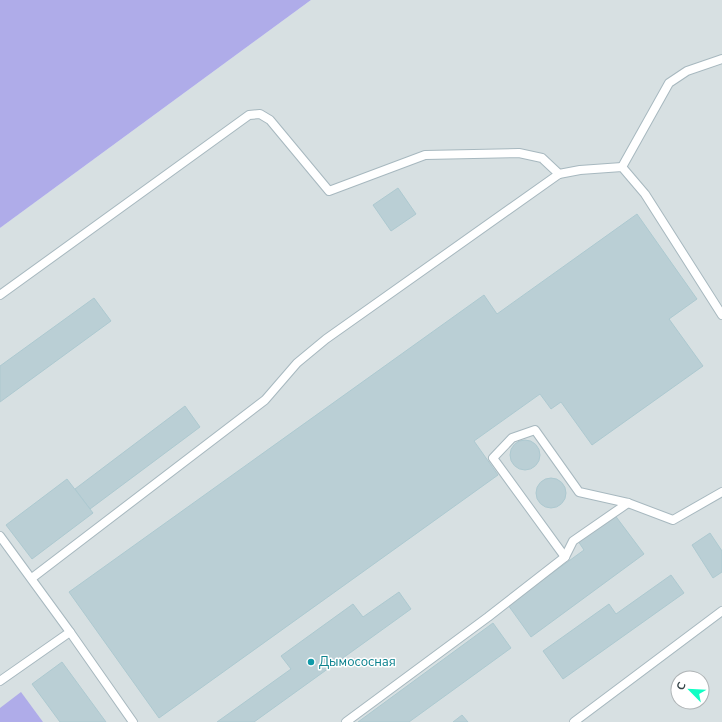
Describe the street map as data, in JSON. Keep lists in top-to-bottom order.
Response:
{
  "places": ["Дымососная"],
  "north": "top left"
}
